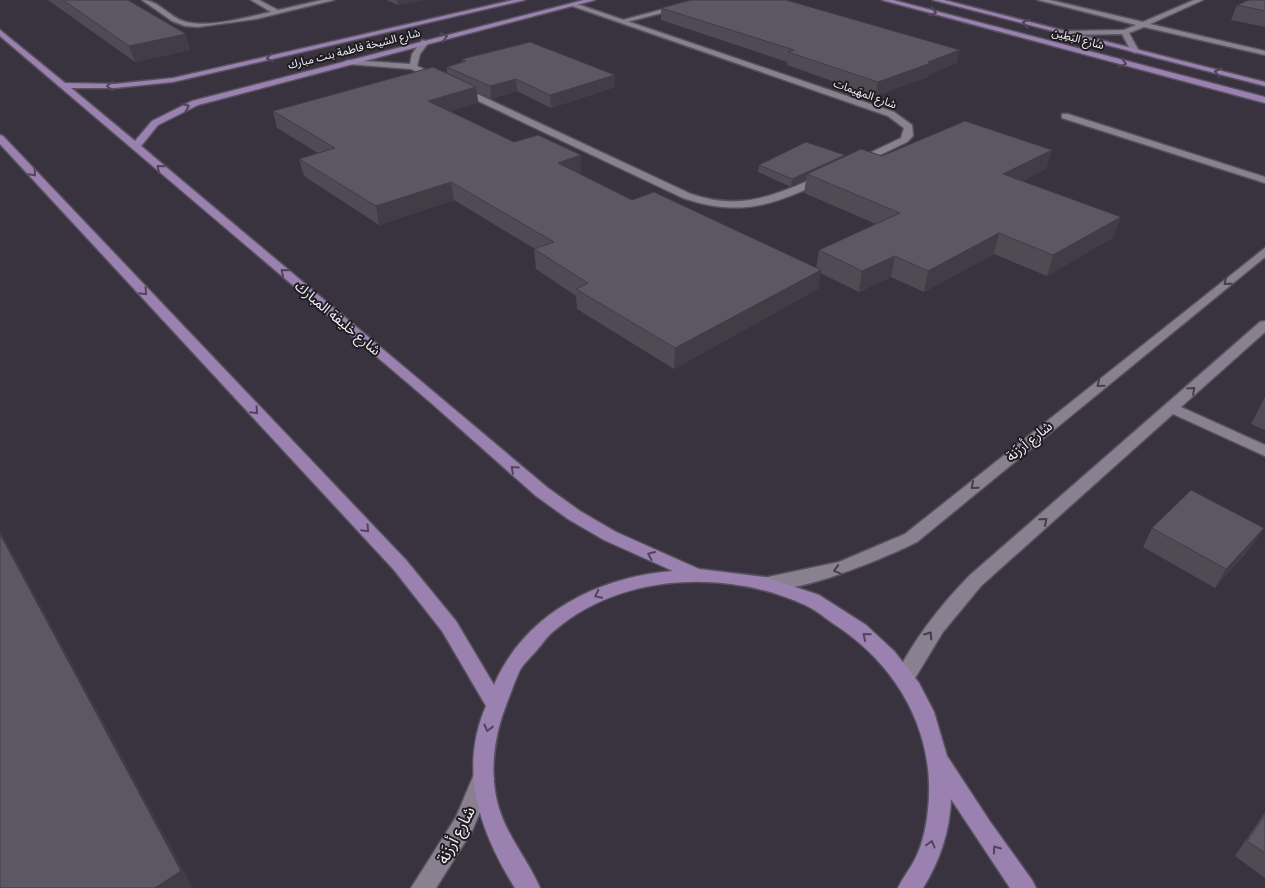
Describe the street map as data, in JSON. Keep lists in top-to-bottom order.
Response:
{
  "streets": {
    "main road": ["شارع البَطِين", "شارع الشيخة فاطمة بنت مبارك", "شارع خليفة المبارك"],
    "street": ["شارع المهَيمات", "شارع أرزَنة"]
  },
  "crossings": [
    ["شارع الشيخة فاطمة بنت مبارك", "شارع المهَيمات"],
    ["شارع الشيخة فاطمة بنت مبارك", "شارع خليفة المبارك"]
  ]
}
